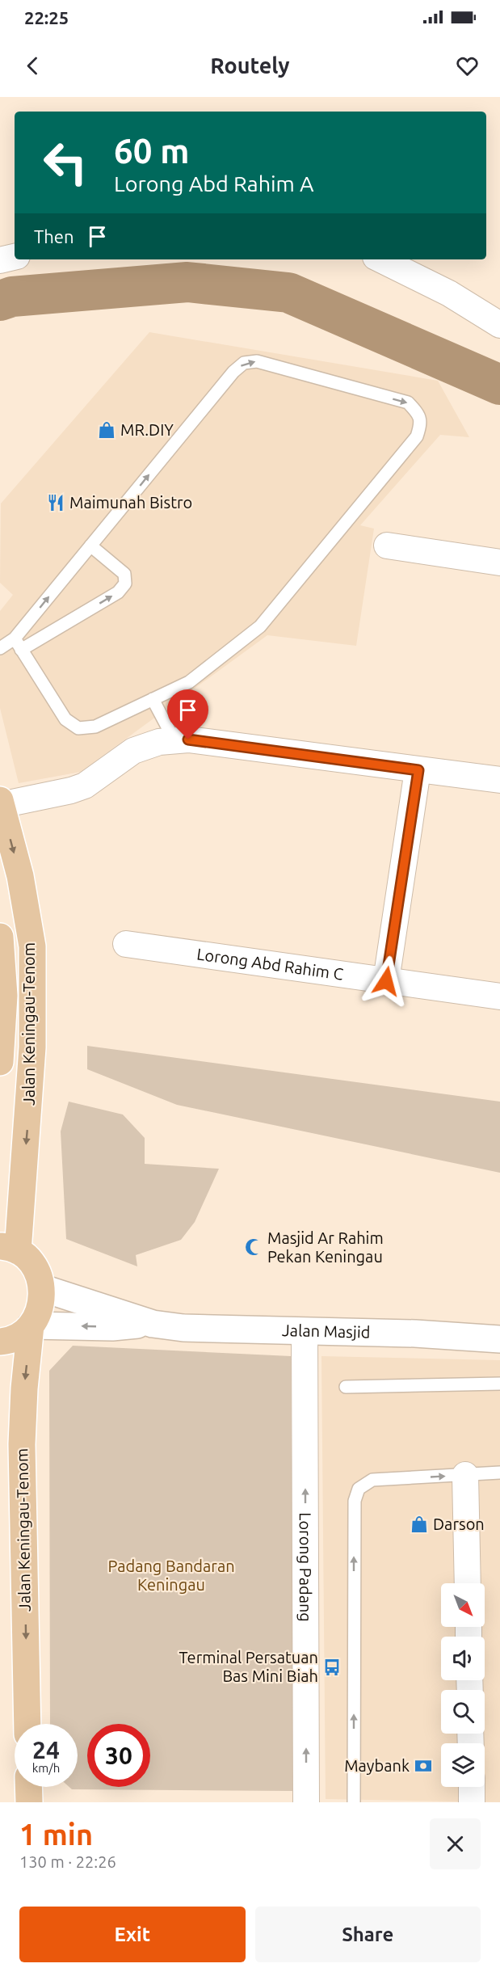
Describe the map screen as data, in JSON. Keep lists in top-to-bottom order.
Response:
{
  "streets": {
    "main road": ["Jalan Keningau-Tenom"],
    "street": ["Lorong Abd Rahim C", "Jalan Masjid", "Lorong Padang"]
  },
  "crossings": [
    ["Jalan Masjid", "Lorong Padang"]
  ],
  "one_way": ["Jalan Keningau-Tenom", "Lorong Padang"],
  "parks": ["Padang Bandaran Keningau"],
  "places": {
    "shop": ["MR.DIY", "Darson"],
    "restaurant": ["Maimunah Bistro"],
    "mosque": ["Masjid Ar Rahim Pekan Keningau"],
    "bus stop": ["Terminal Persatuan Bas Mini Biah"],
    "bank": ["Maybank"]
  },
  "north": "bottom right",
  "page": {
    "status": "22:25",
    "header": "Routely",
    "turn": ["60 m", "Lorong Abd Rahim A"],
    "then": "Then",
    "speed": "24 km/h",
    "limit": "30",
    "heading": ["1 min", "130 m · 22:26"],
    "buttons": ["Exit", "Share"]
  }
}
